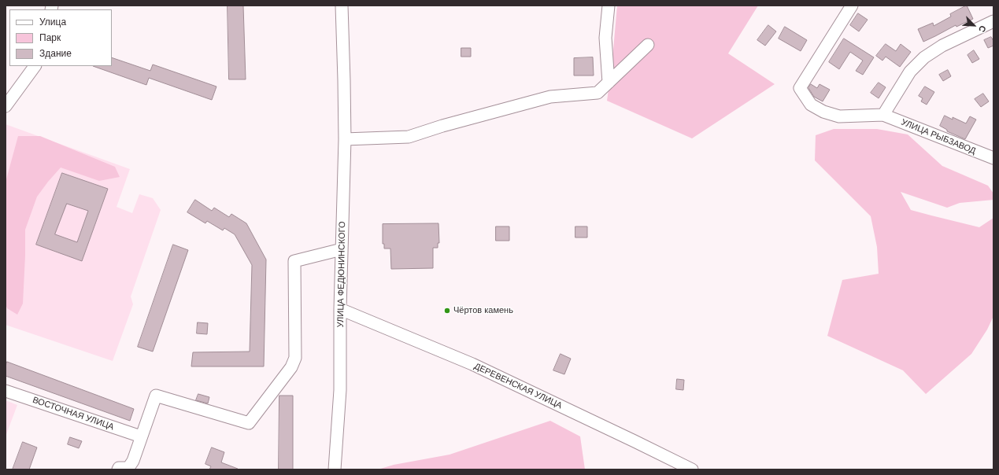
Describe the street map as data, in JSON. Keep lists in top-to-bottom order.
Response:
{
  "streets": {
    "street": [
      "УЛИЦА РЫБЗАВОД",
      "УЛИЦА ФЕДЮНИНСКОГО",
      "ДЕРЕВЕНСКАЯ УЛИЦА",
      "ВОСТОЧНАЯ УЛИЦА"
    ]
  },
  "crossings": [
    ["УЛИЦА ФЕДЮНИНСКОГО", "ДЕРЕВЕНСКАЯ УЛИЦА"]
  ],
  "places": ["Чёртов камень"],
  "legend": ["Улица", "Парк", "Здание"],
  "north": "bottom right"
}
